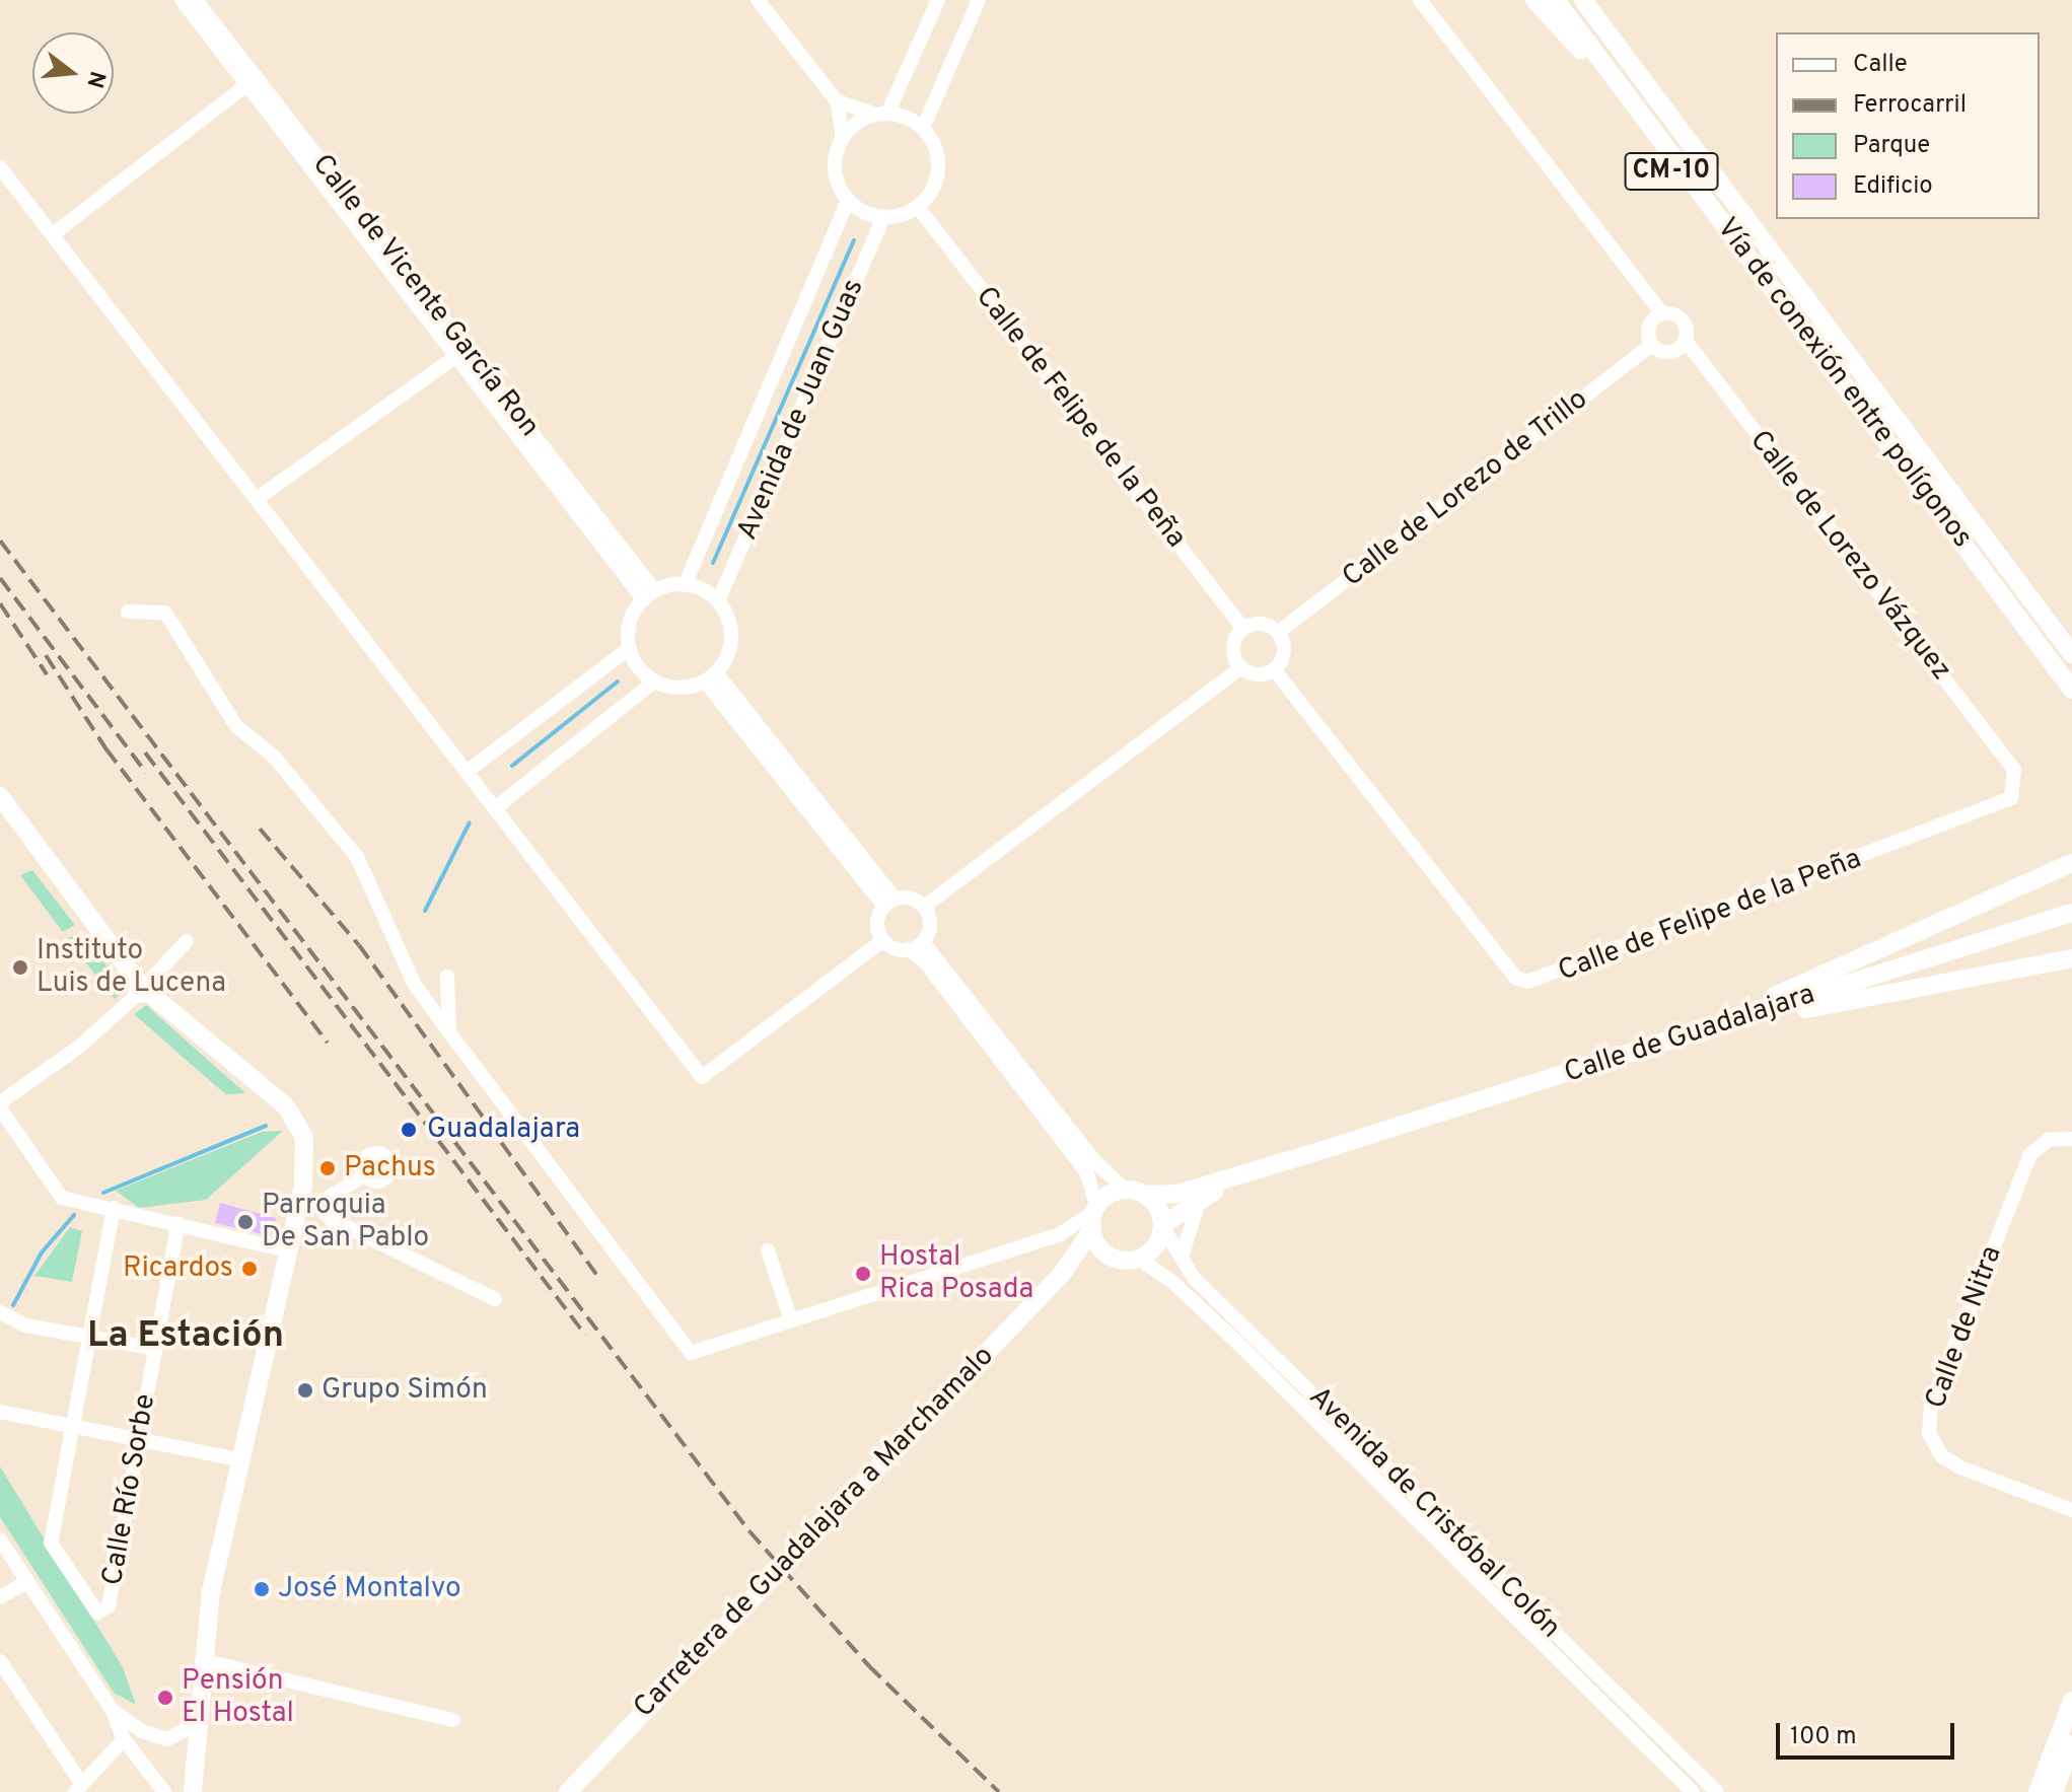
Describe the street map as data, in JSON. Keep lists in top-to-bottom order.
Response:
{
  "streets": {
    "main road": [
      "CM-10",
      "Vía de conexión entre polígonos",
      "Calle de Guadalajara",
      "Carretera de Guadalajara a Marchamalo"
    ],
    "street": [
      "Calle de Vicente García Ron",
      "Avenida de Juan Guas",
      "Calle de Felipe de la Peña",
      "Calle de Lorezo de Trillo",
      "Calle de Lorezo Vázquez",
      "Calle de Nitra",
      "Calle Río Sorbe",
      "Avenida de Cristóbal Colón"
    ]
  },
  "crossings": [
    ["CM-10", "Vía de conexión entre polígonos"],
    ["Calle de Vicente García Ron", "Avenida de Juan Guas"],
    ["Avenida de Juan Guas", "Calle de Felipe de la Peña"],
    ["Calle de Felipe de la Peña", "Calle de Lorezo de Trillo"],
    ["Calle de Felipe de la Peña", "Calle de Lorezo Vázquez"],
    ["Calle de Lorezo de Trillo", "Calle de Lorezo Vázquez"],
    ["Calle de Guadalajara", "Avenida de Cristóbal Colón"],
    ["Calle de Guadalajara", "Carretera de Guadalajara a Marchamalo"],
    ["Avenida de Cristóbal Colón", "Carretera de Guadalajara a Marchamalo"]
  ],
  "districts": ["La Estación"],
  "places": [
    "Instituto Luis de Lucena",
    "Guadalajara",
    "Pachus",
    "Parroquia De San Pablo",
    "Ricardos",
    "Hostal Rica Posada",
    "Grupo Simón",
    "José Montalvo",
    "Pensión El Hostal"
  ],
  "legend": [
    "Calle",
    "Ferrocarril",
    "Parque",
    "Edificio"
  ],
  "scale_bar": "100 m",
  "north": "right"
}
